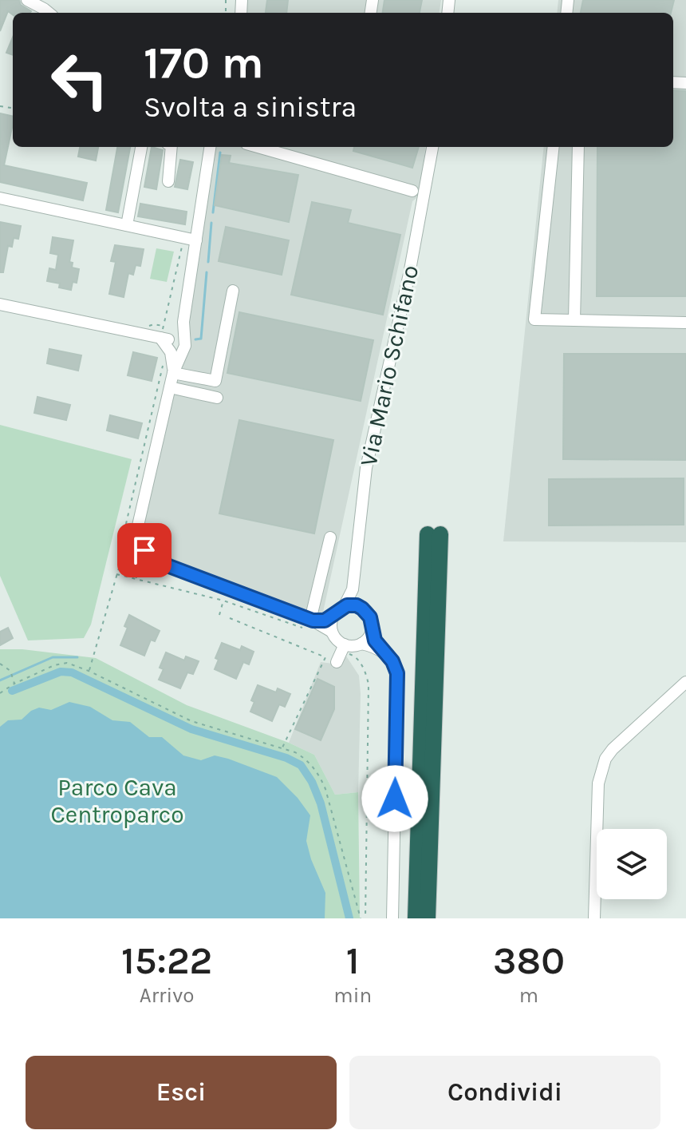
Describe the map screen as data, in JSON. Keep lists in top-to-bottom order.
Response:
{
  "streets": {
    "street": ["Via Mario Schifano"]
  },
  "parks": ["Parco Cava Centroparco"],
  "page": {
    "turn": ["170 m", "Svolta a sinistra"],
    "eta": [
      "15:22",
      "Arrivo",
      "1",
      "min",
      "380",
      "m"
    ],
    "buttons": ["Esci", "Condividi"]
  }
}
